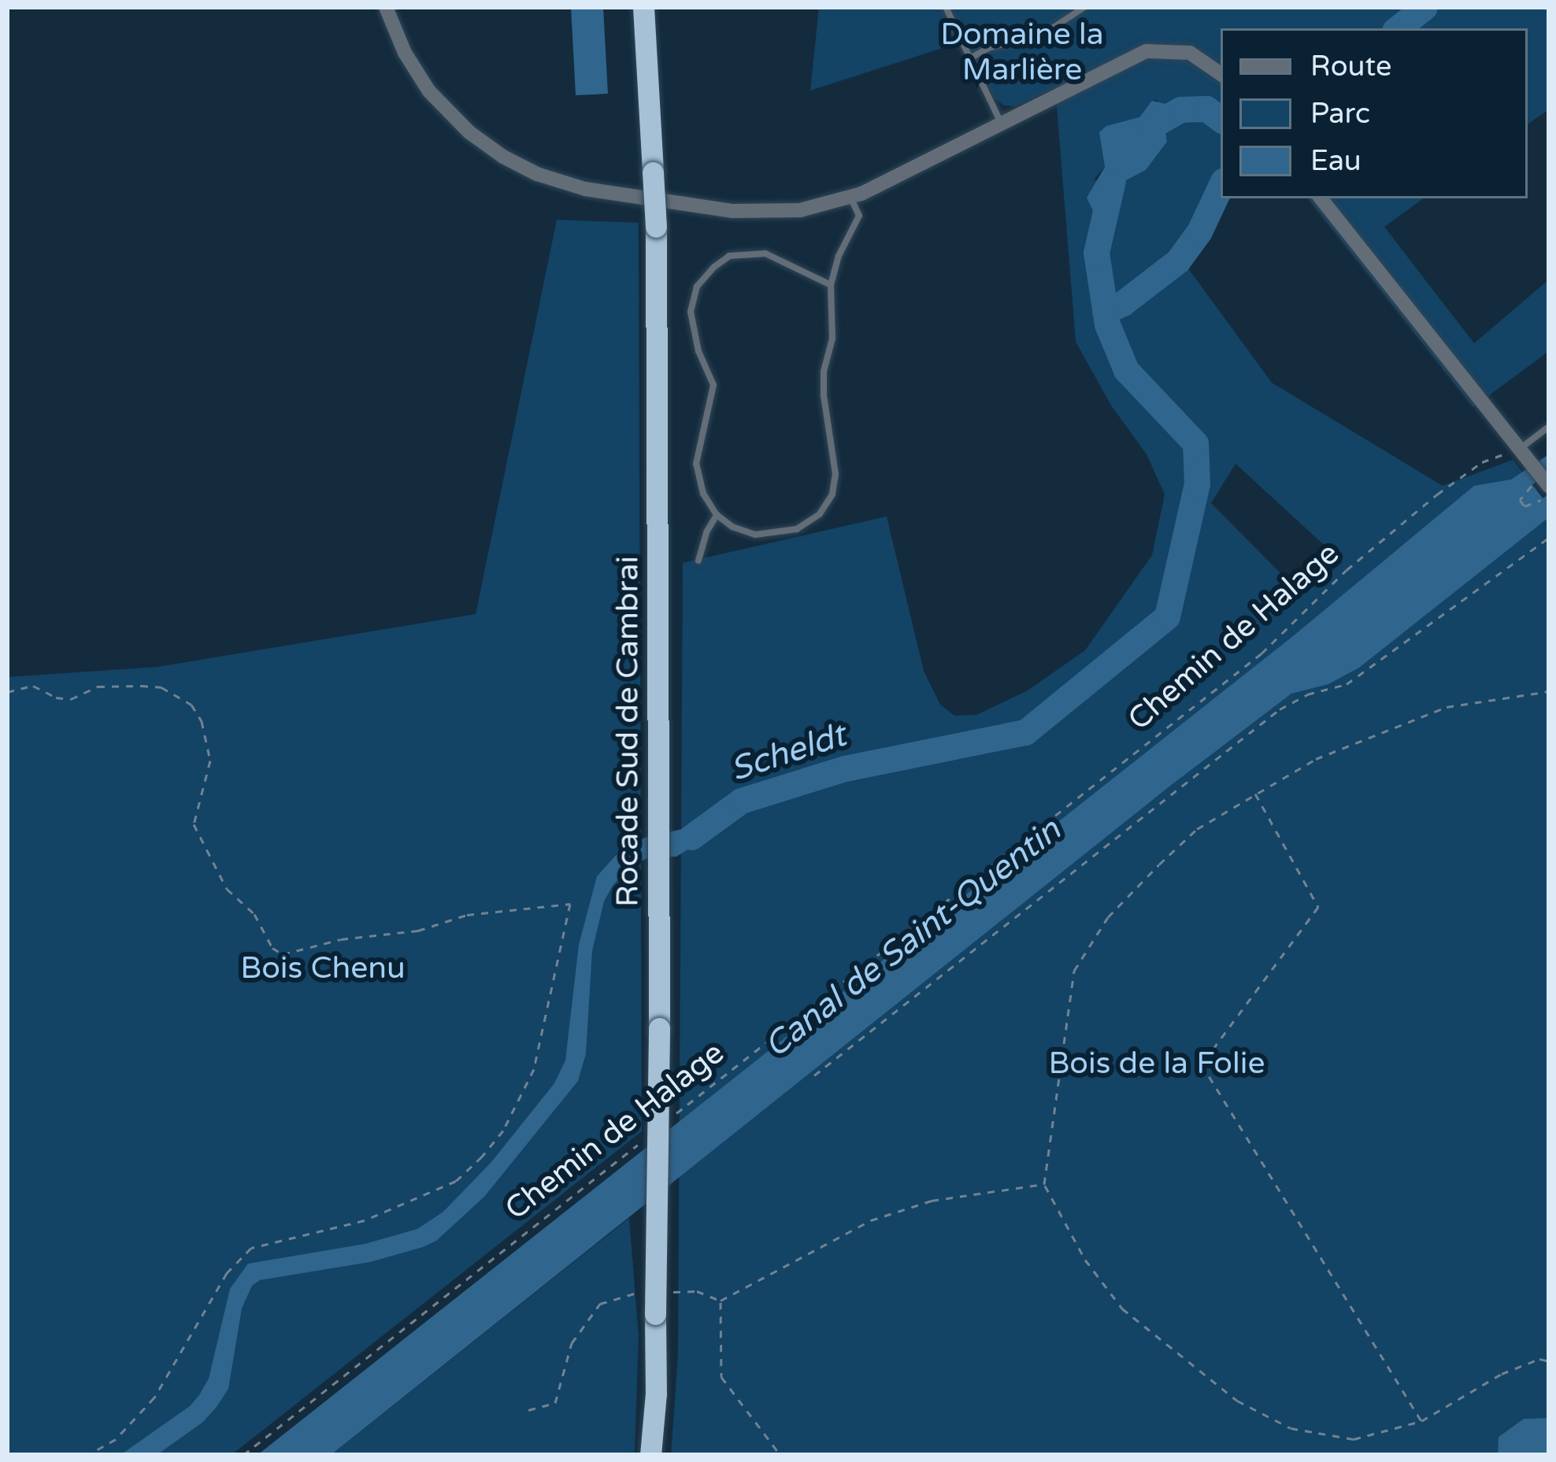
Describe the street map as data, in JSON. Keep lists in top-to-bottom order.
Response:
{
  "streets": {
    "highway": ["Rocade Sud de Cambrai"],
    "path": ["Chemin de Halage"]
  },
  "water": ["Scheldt", "Canal de Saint-Quentin"],
  "parks": ["Domaine la Marlière", "Bois Chenu", "Bois de la Folie"],
  "legend": ["Route", "Parc", "Eau"]
}
